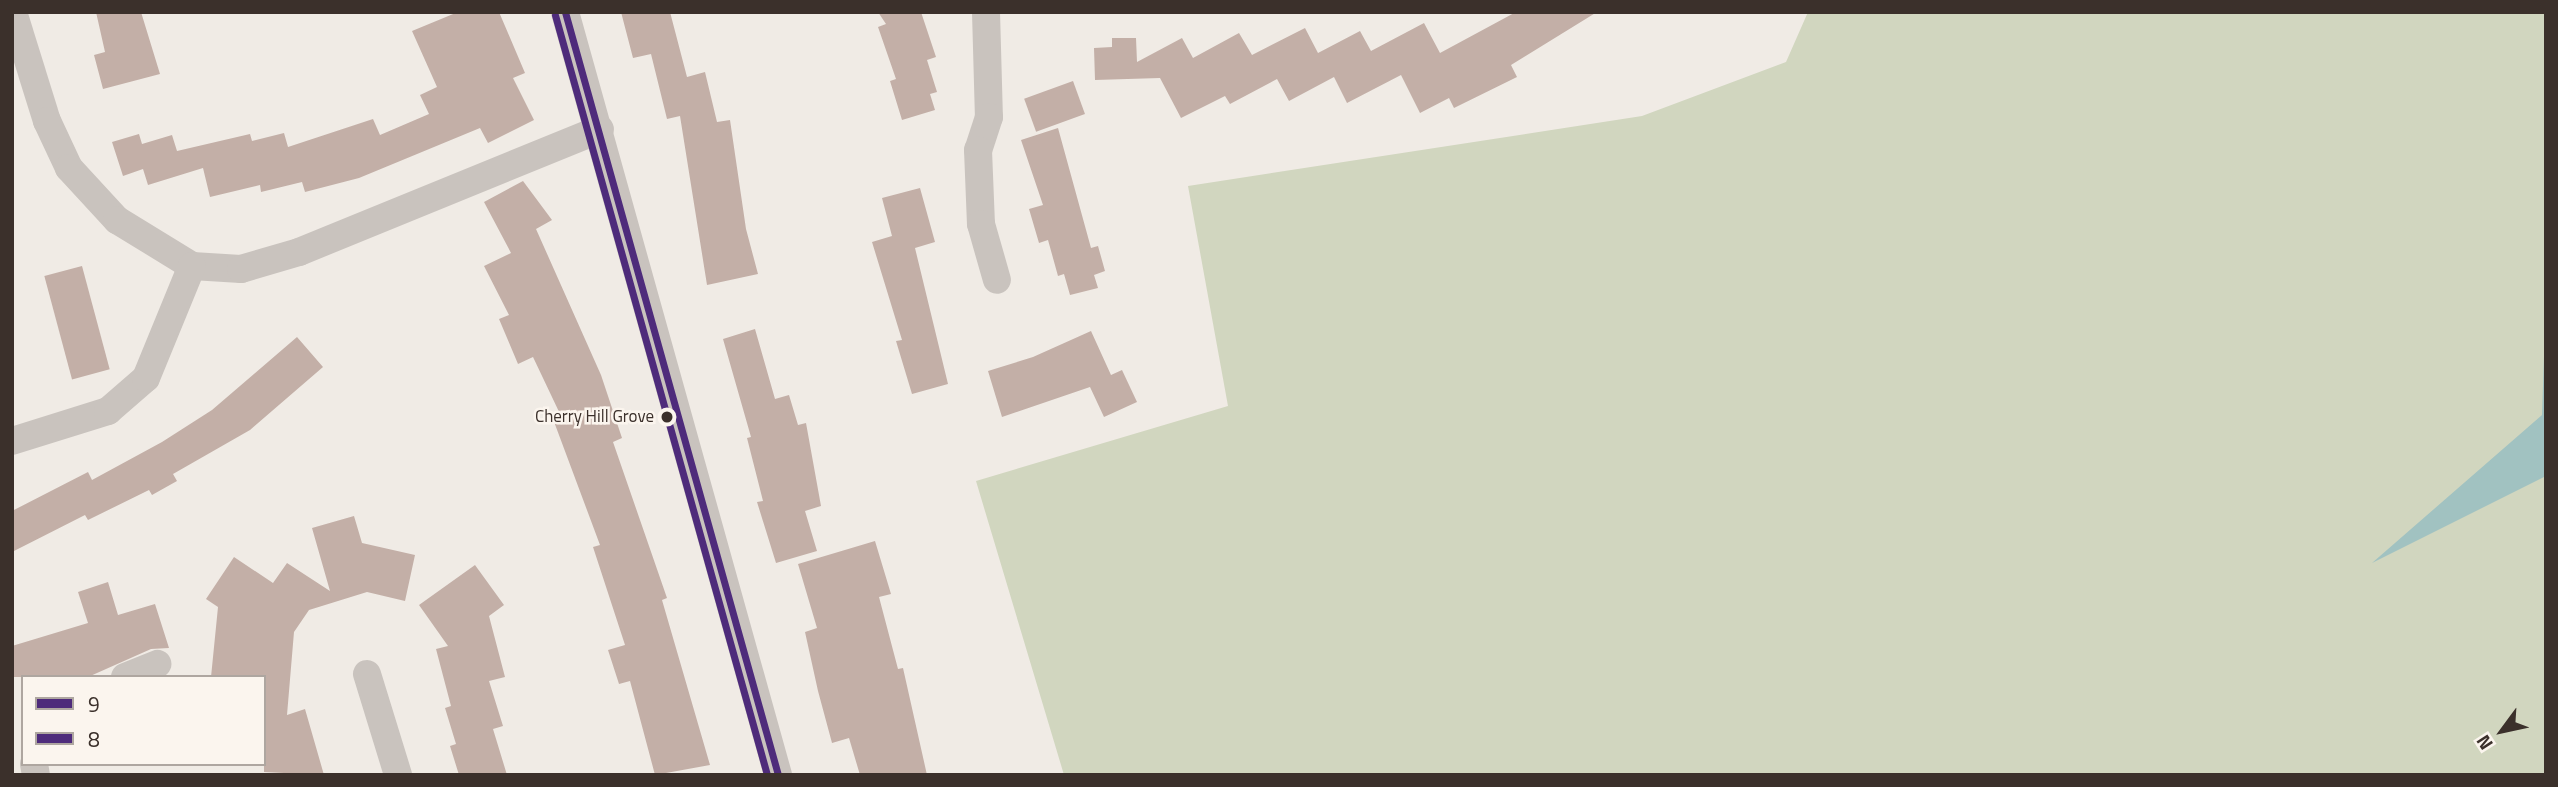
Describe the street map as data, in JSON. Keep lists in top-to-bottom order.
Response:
{
  "places": ["Cherry Hill Grove"],
  "lines": ["transit line 9", "transit line 8"],
  "legend": ["9", "8"],
  "north": "bottom left"
}
